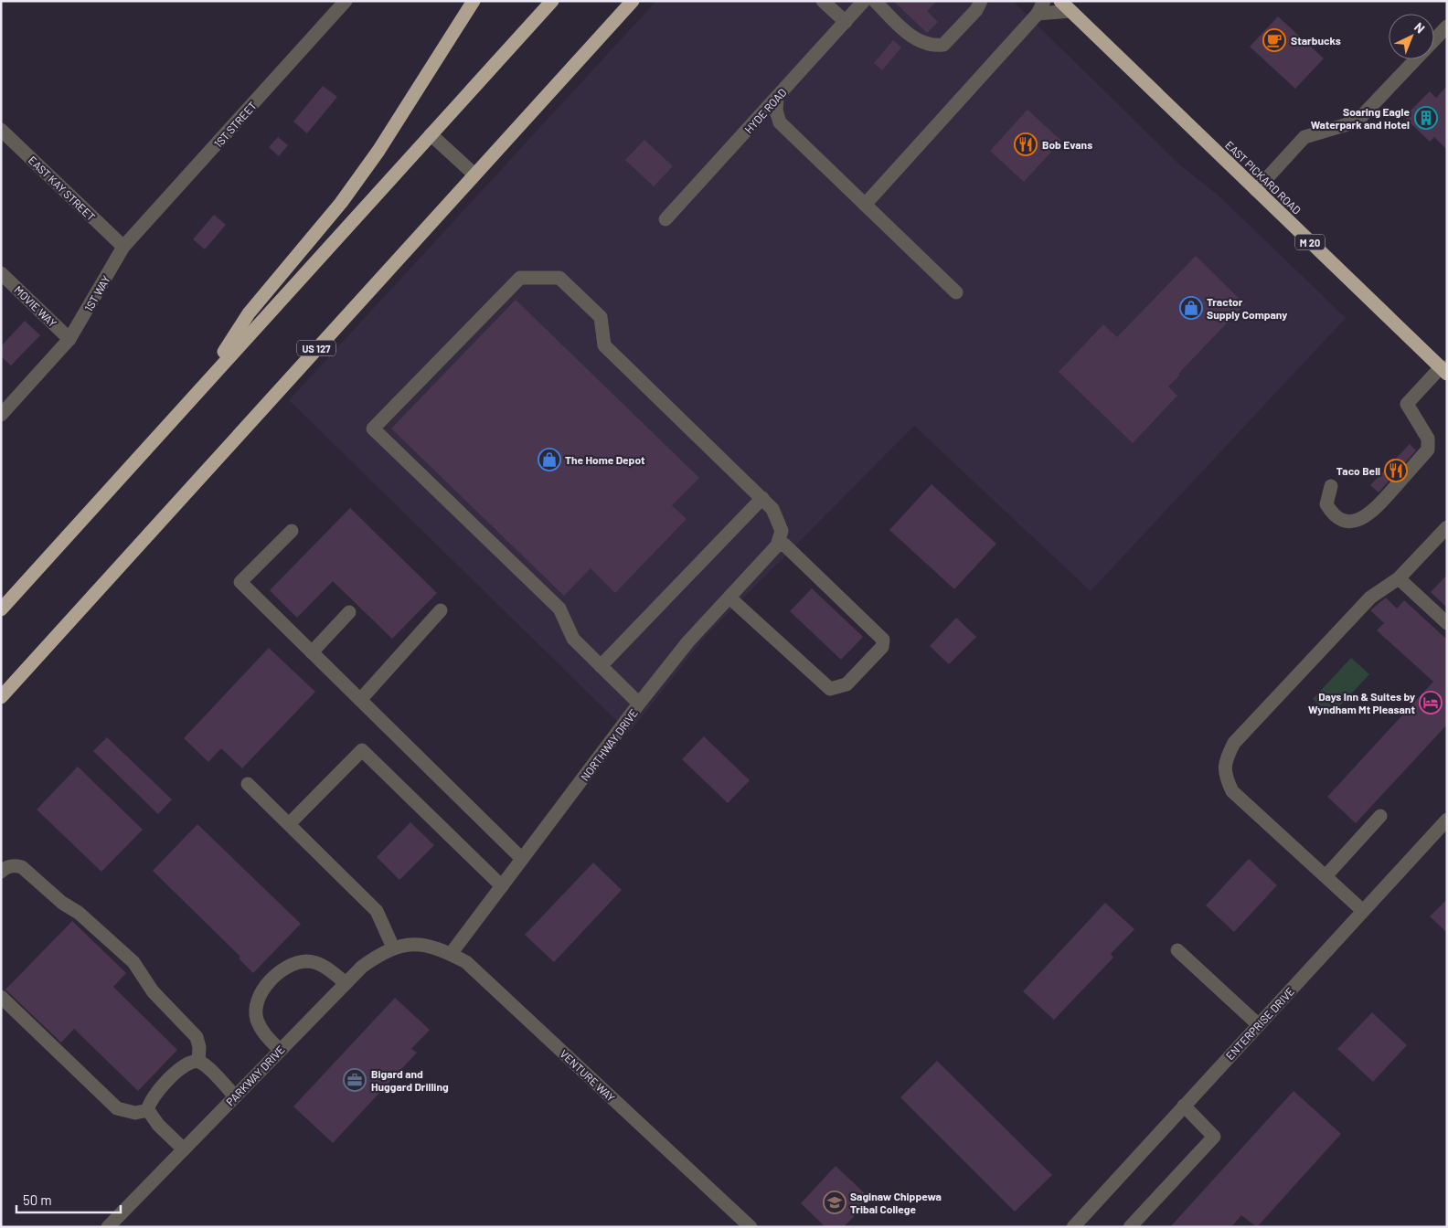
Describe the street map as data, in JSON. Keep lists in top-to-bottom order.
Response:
{
  "streets": {
    "highway": ["EAST PICKARD ROAD", "M 20", "US 127"],
    "street": [
      "HYDE ROAD",
      "1ST STREET",
      "EAST KAY STREET",
      "1ST WAY",
      "MOVIE WAY",
      "NORTHWAY DRIVE",
      "ENTERPRISE DRIVE",
      "PARKWAY DRIVE",
      "VENTURE WAY"
    ]
  },
  "crossings": [
    ["1ST STREET", "EAST KAY STREET"],
    ["1ST STREET", "1ST WAY"],
    ["EAST KAY STREET", "1ST WAY"],
    ["1ST WAY", "MOVIE WAY"],
    ["NORTHWAY DRIVE", "VENTURE WAY"],
    ["PARKWAY DRIVE", "VENTURE WAY"]
  ],
  "places": {
    "cafe": ["Starbucks"],
    "building": ["Soaring Eagle Waterpark and Hotel"],
    "restaurant": ["Bob Evans", "Taco Bell"],
    "shop": ["Tractor Supply Company", "The Home Depot"],
    "hotel": ["Days Inn & Suites by Wyndham Mt Pleasant"],
    "office": ["Bigard and Huggard Drilling"],
    "school or university": ["Saginaw Chippewa Tribal College"]
  },
  "scale_bar": "50 m",
  "north": "top right"
}
